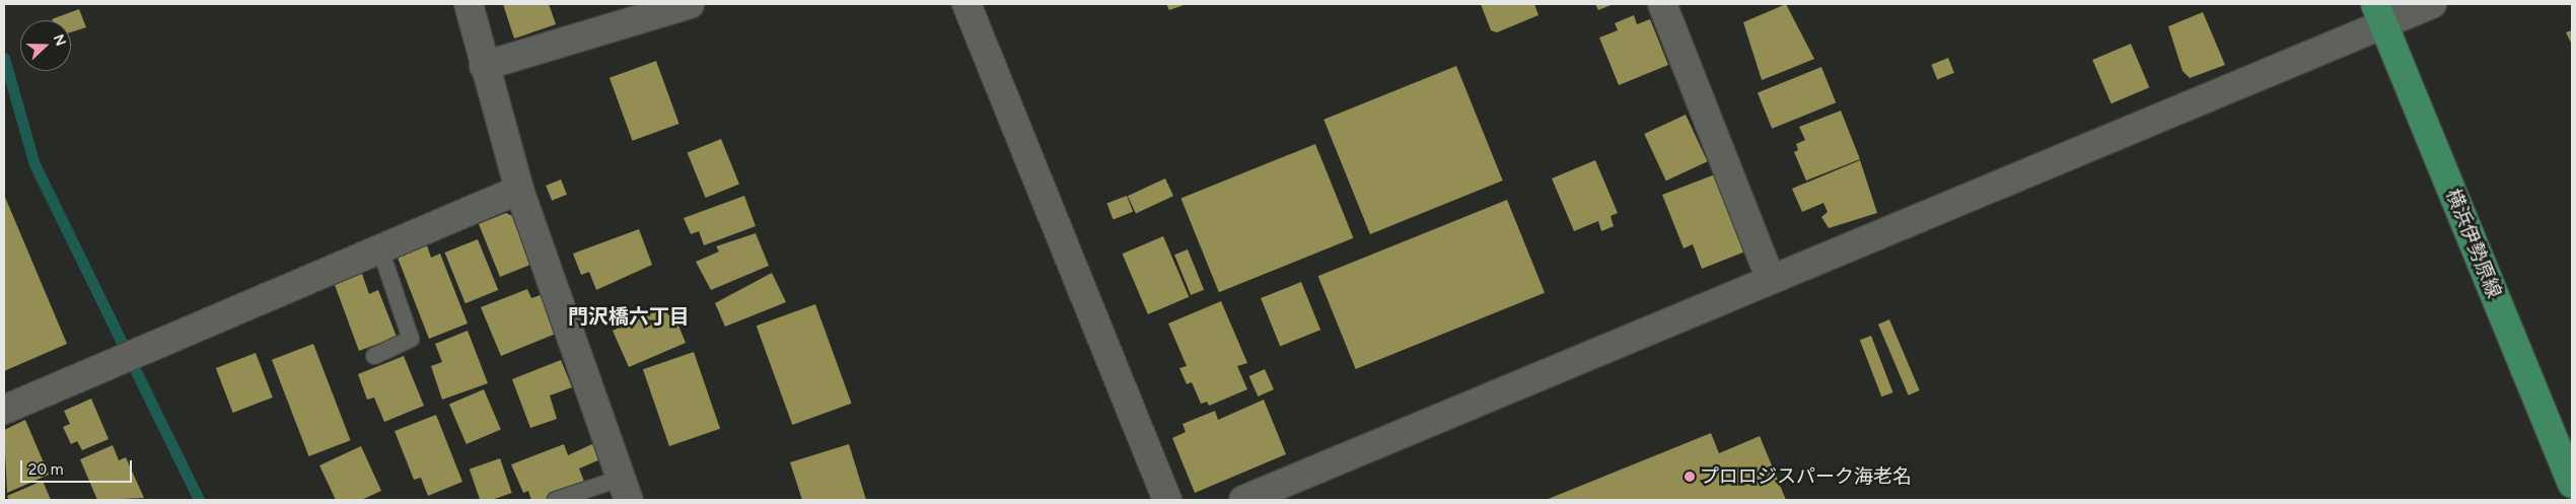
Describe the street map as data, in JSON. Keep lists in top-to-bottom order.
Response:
{
  "streets": {
    "main road": ["横浜伊勢原線"]
  },
  "districts": ["門沢橋六丁目"],
  "places": ["プロロジスパーク海老名"],
  "scale_bar": "20 m",
  "north": "right"
}
